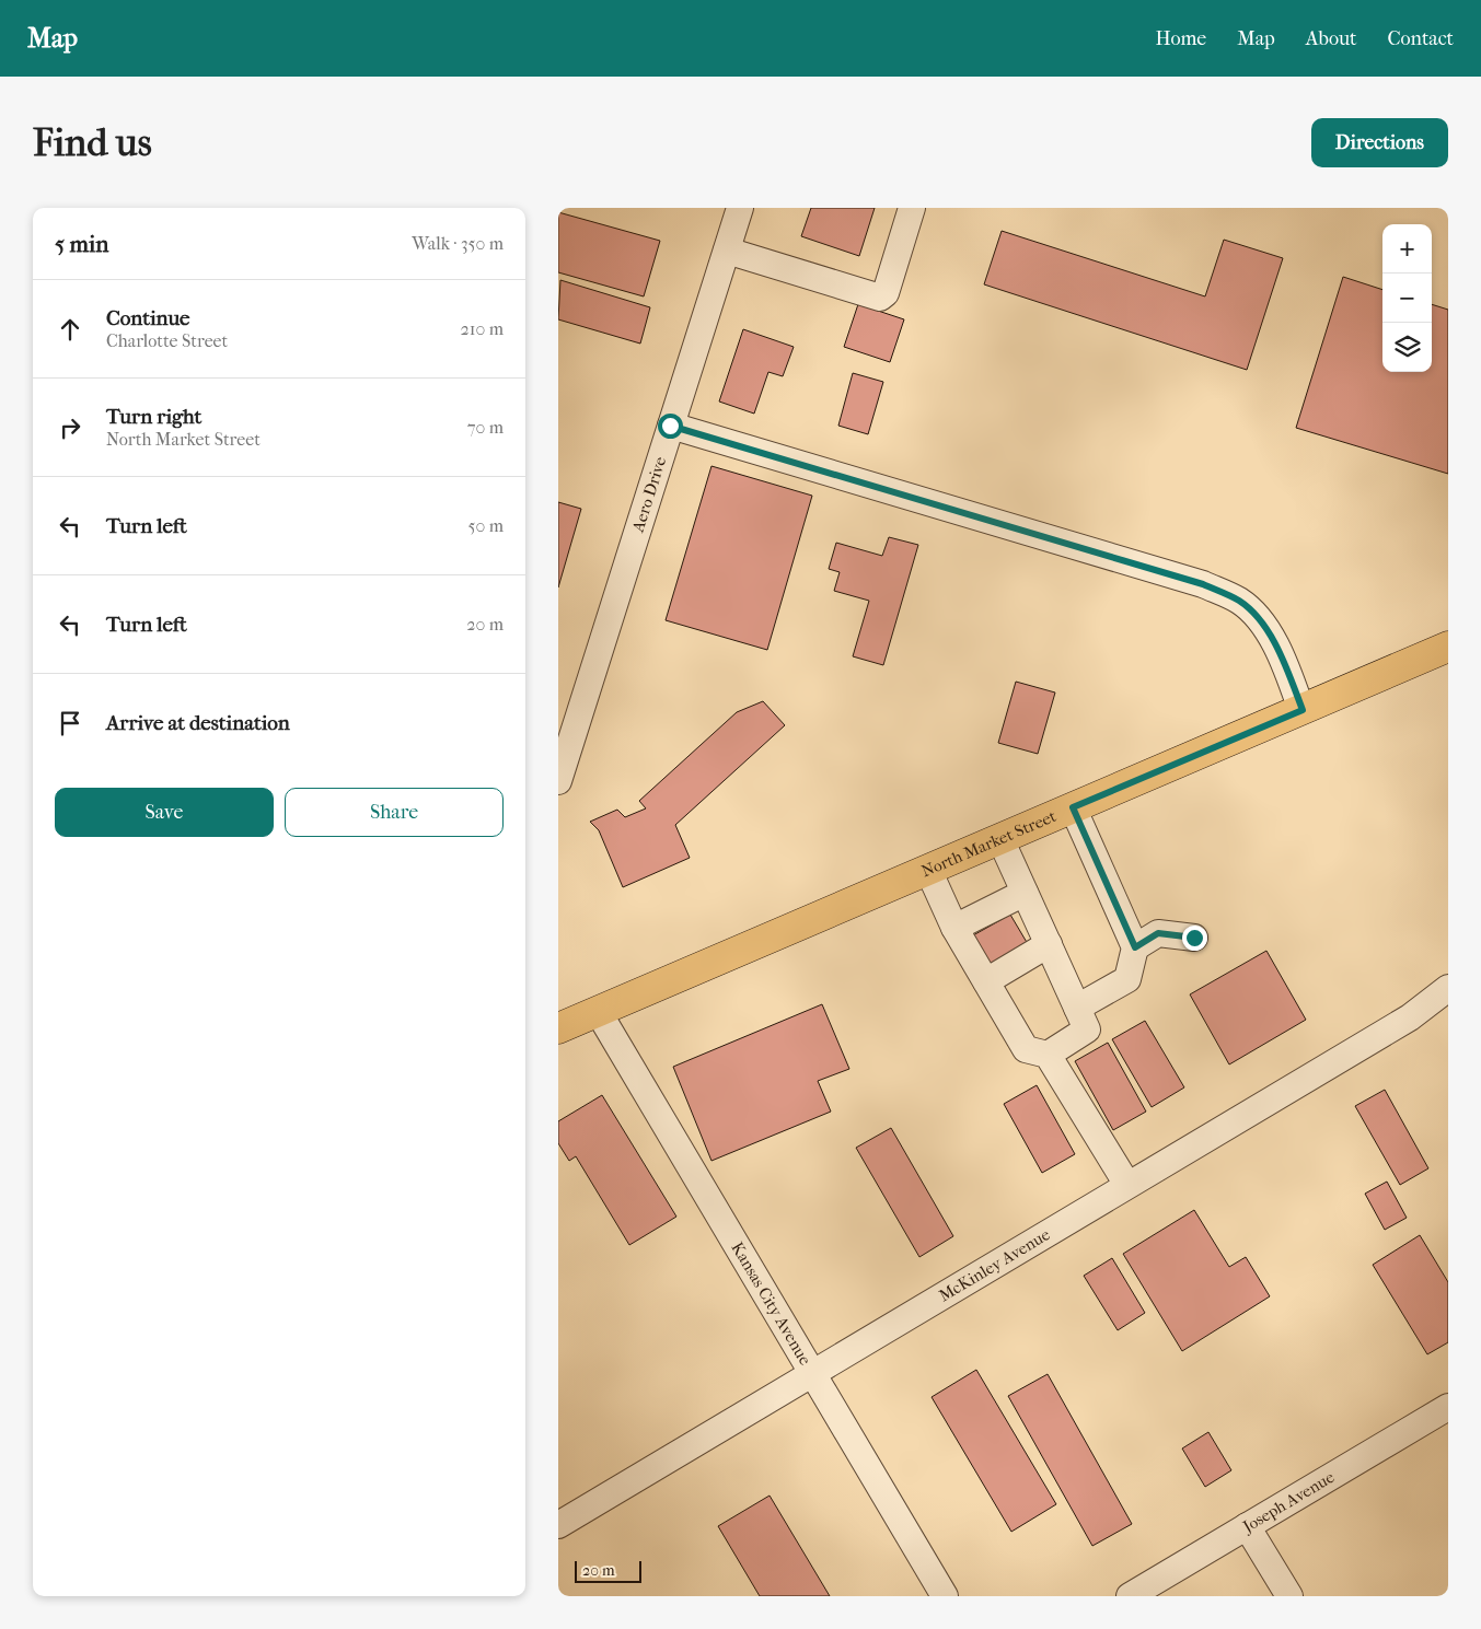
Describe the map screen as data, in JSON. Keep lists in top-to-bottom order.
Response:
{
  "streets": {
    "main road": ["North Market Street"],
    "street": [
      "Aero Drive",
      "McKinley Avenue",
      "Kansas City Avenue",
      "Joseph Avenue"
    ]
  },
  "crossings": [
    ["North Market Street", "Kansas City Avenue"],
    ["McKinley Avenue", "Kansas City Avenue"]
  ],
  "scale_bar": "20 m",
  "page": {
    "header": "Map",
    "nav": [
      "Home",
      "Map",
      "About",
      "Contact"
    ],
    "buttons": [
      "Directions",
      ["Save", "Share"]
    ],
    "title": "Find us",
    "heading": ["5 min", "Walk · 350 m"],
    "map_buttons": ["+", "−"],
    "list": [
      ["Continue", "Charlotte Street", "210 m"],
      ["Turn right", "North Market Street", "70 m"],
      ["Turn left", "50 m"],
      ["Turn left", "20 m"],
      "Arrive at destination"
    ],
    "scale": "20 m"
  }
}
